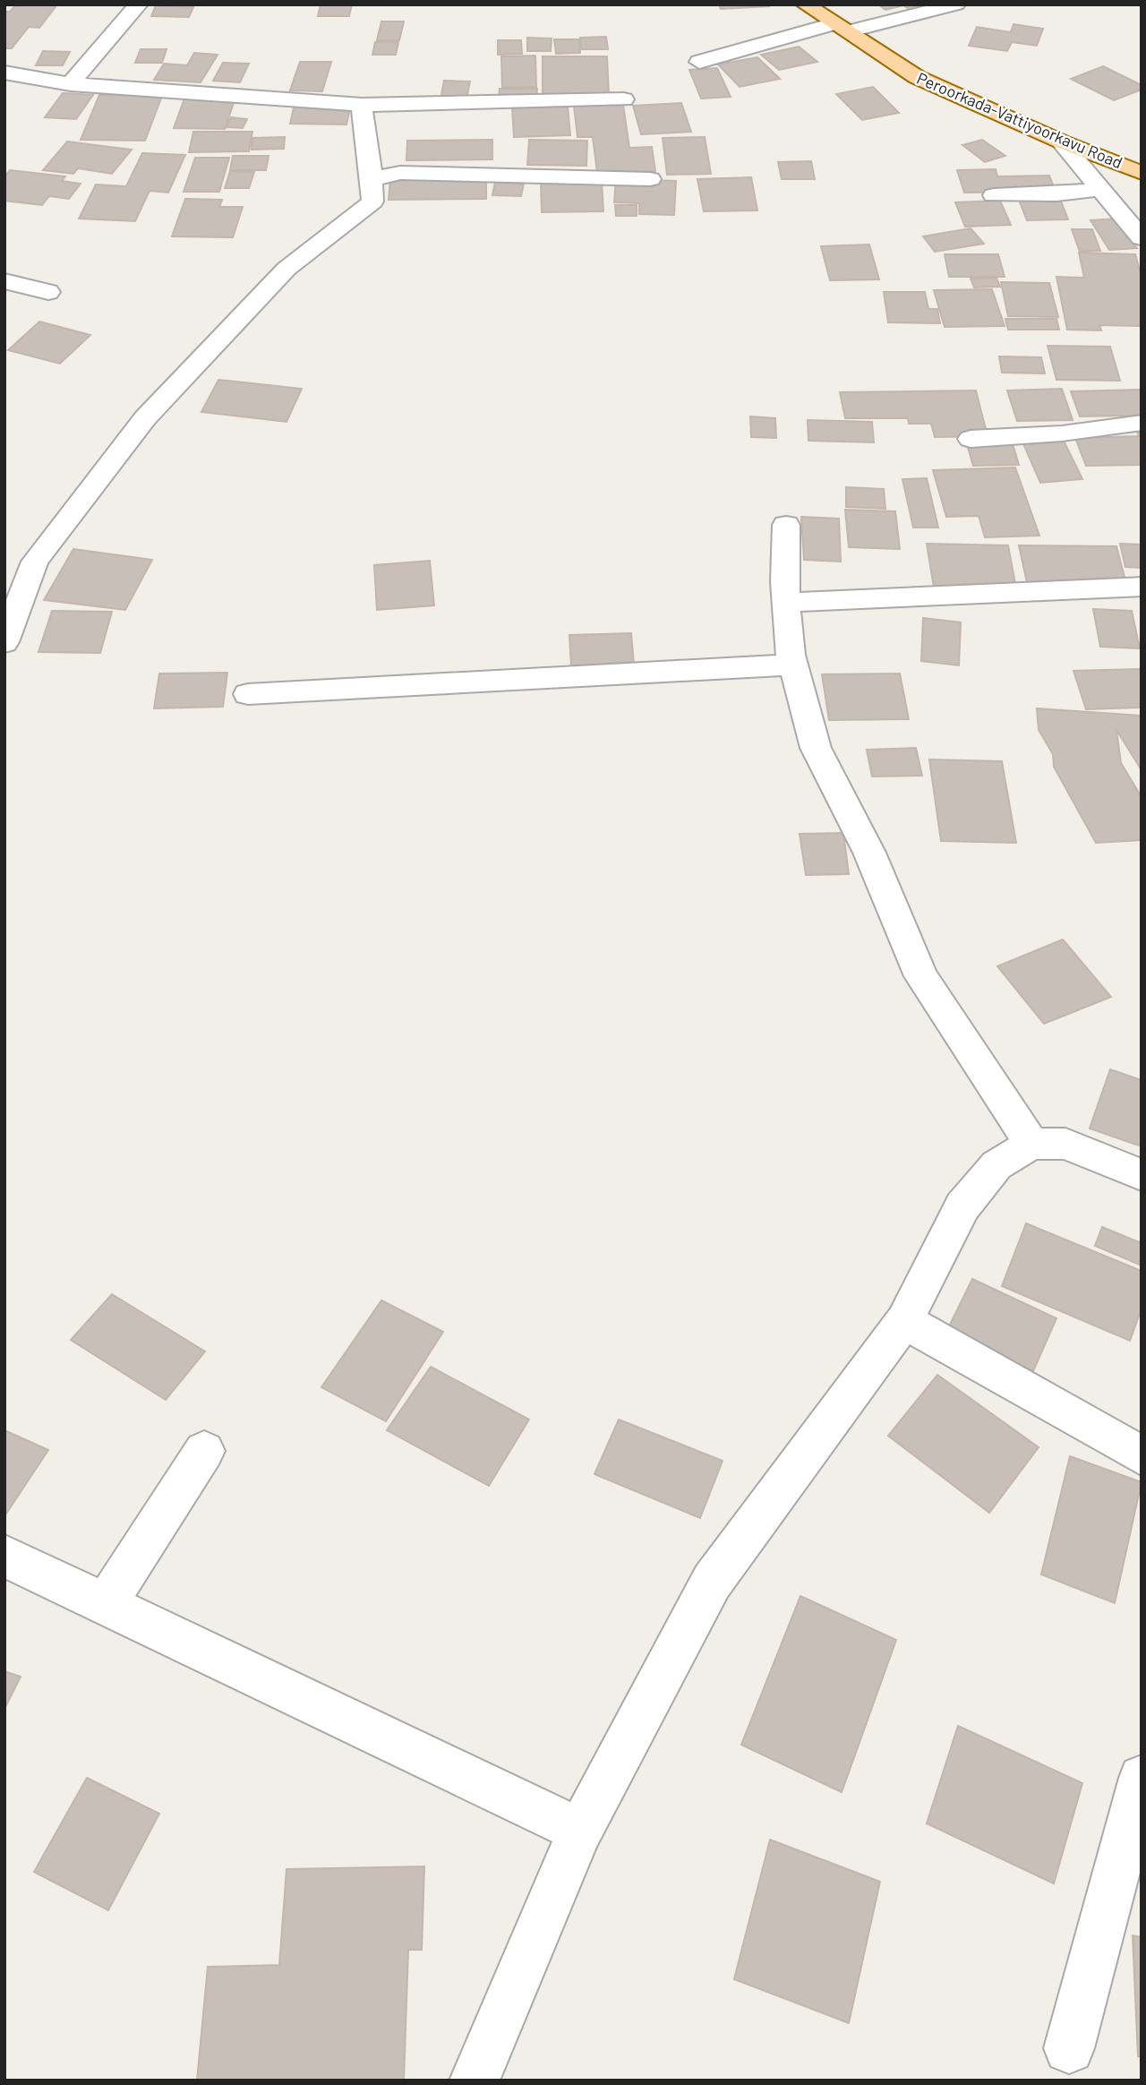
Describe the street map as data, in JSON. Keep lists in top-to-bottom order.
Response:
{
  "streets": {
    "main road": ["Peroorkada-Vattiyoorkavu Road"]
  }
}
